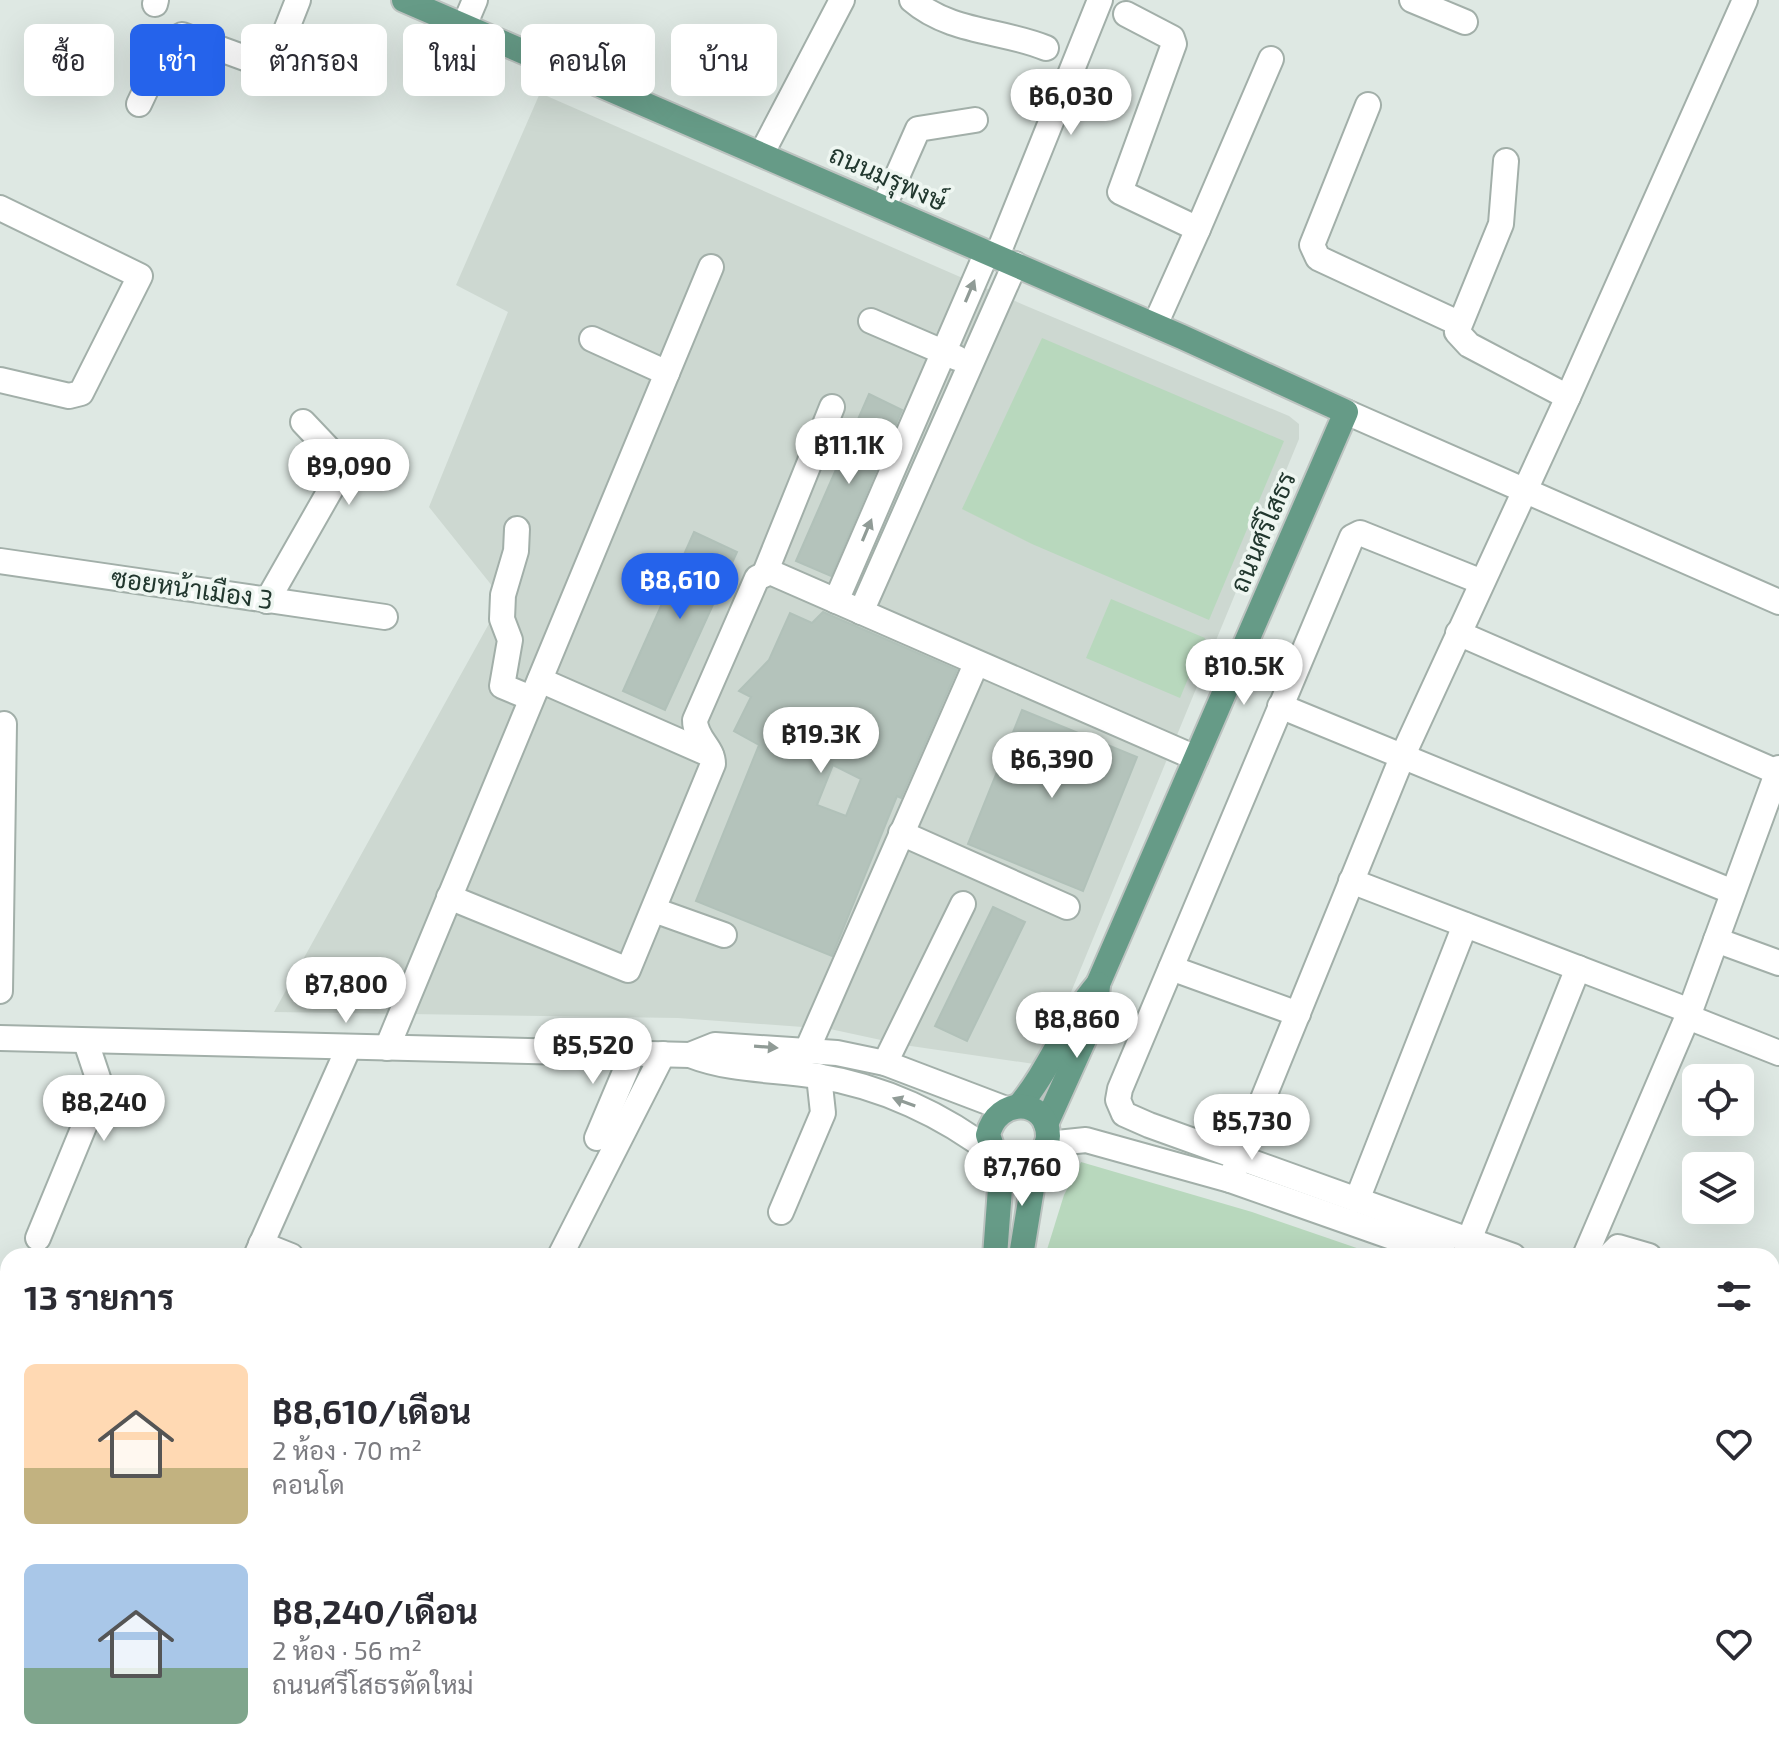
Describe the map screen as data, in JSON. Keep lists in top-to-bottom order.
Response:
{
  "streets": {
    "main road": ["ถนนมรุพงษ์", "ถนนศรีโสธร"],
    "street": ["ซอยหน้าเมือง 3"]
  },
  "crossings": [
    ["ถนนมรุพงษ์", "ถนนศรีโสธร"]
  ],
  "page": {
    "chip": [
      "ซื้อ",
      "เช่า",
      "ตัวกรอง",
      "ใหม่",
      "คอนโด",
      "บ้าน"
    ],
    "price": [
      "฿6,030",
      "฿11.1K",
      "฿9,090",
      "฿8,610",
      "฿10.5K",
      "฿19.3K",
      "฿6,390",
      "฿7,800",
      "฿8,860",
      "฿5,520",
      "฿8,240",
      "฿5,730",
      "฿7,760"
    ],
    "heading": "13 รายการ",
    "list": [
      {
        "name": "฿8,610/เดือน",
        "note": "2 ห้อง · 70 m² · คอนโด"
      },
      {
        "name": "฿8,240/เดือน",
        "note": "2 ห้อง · 56 m² · ถนนศรีโสธรตัดใหม่"
      }
    ]
  }
}
